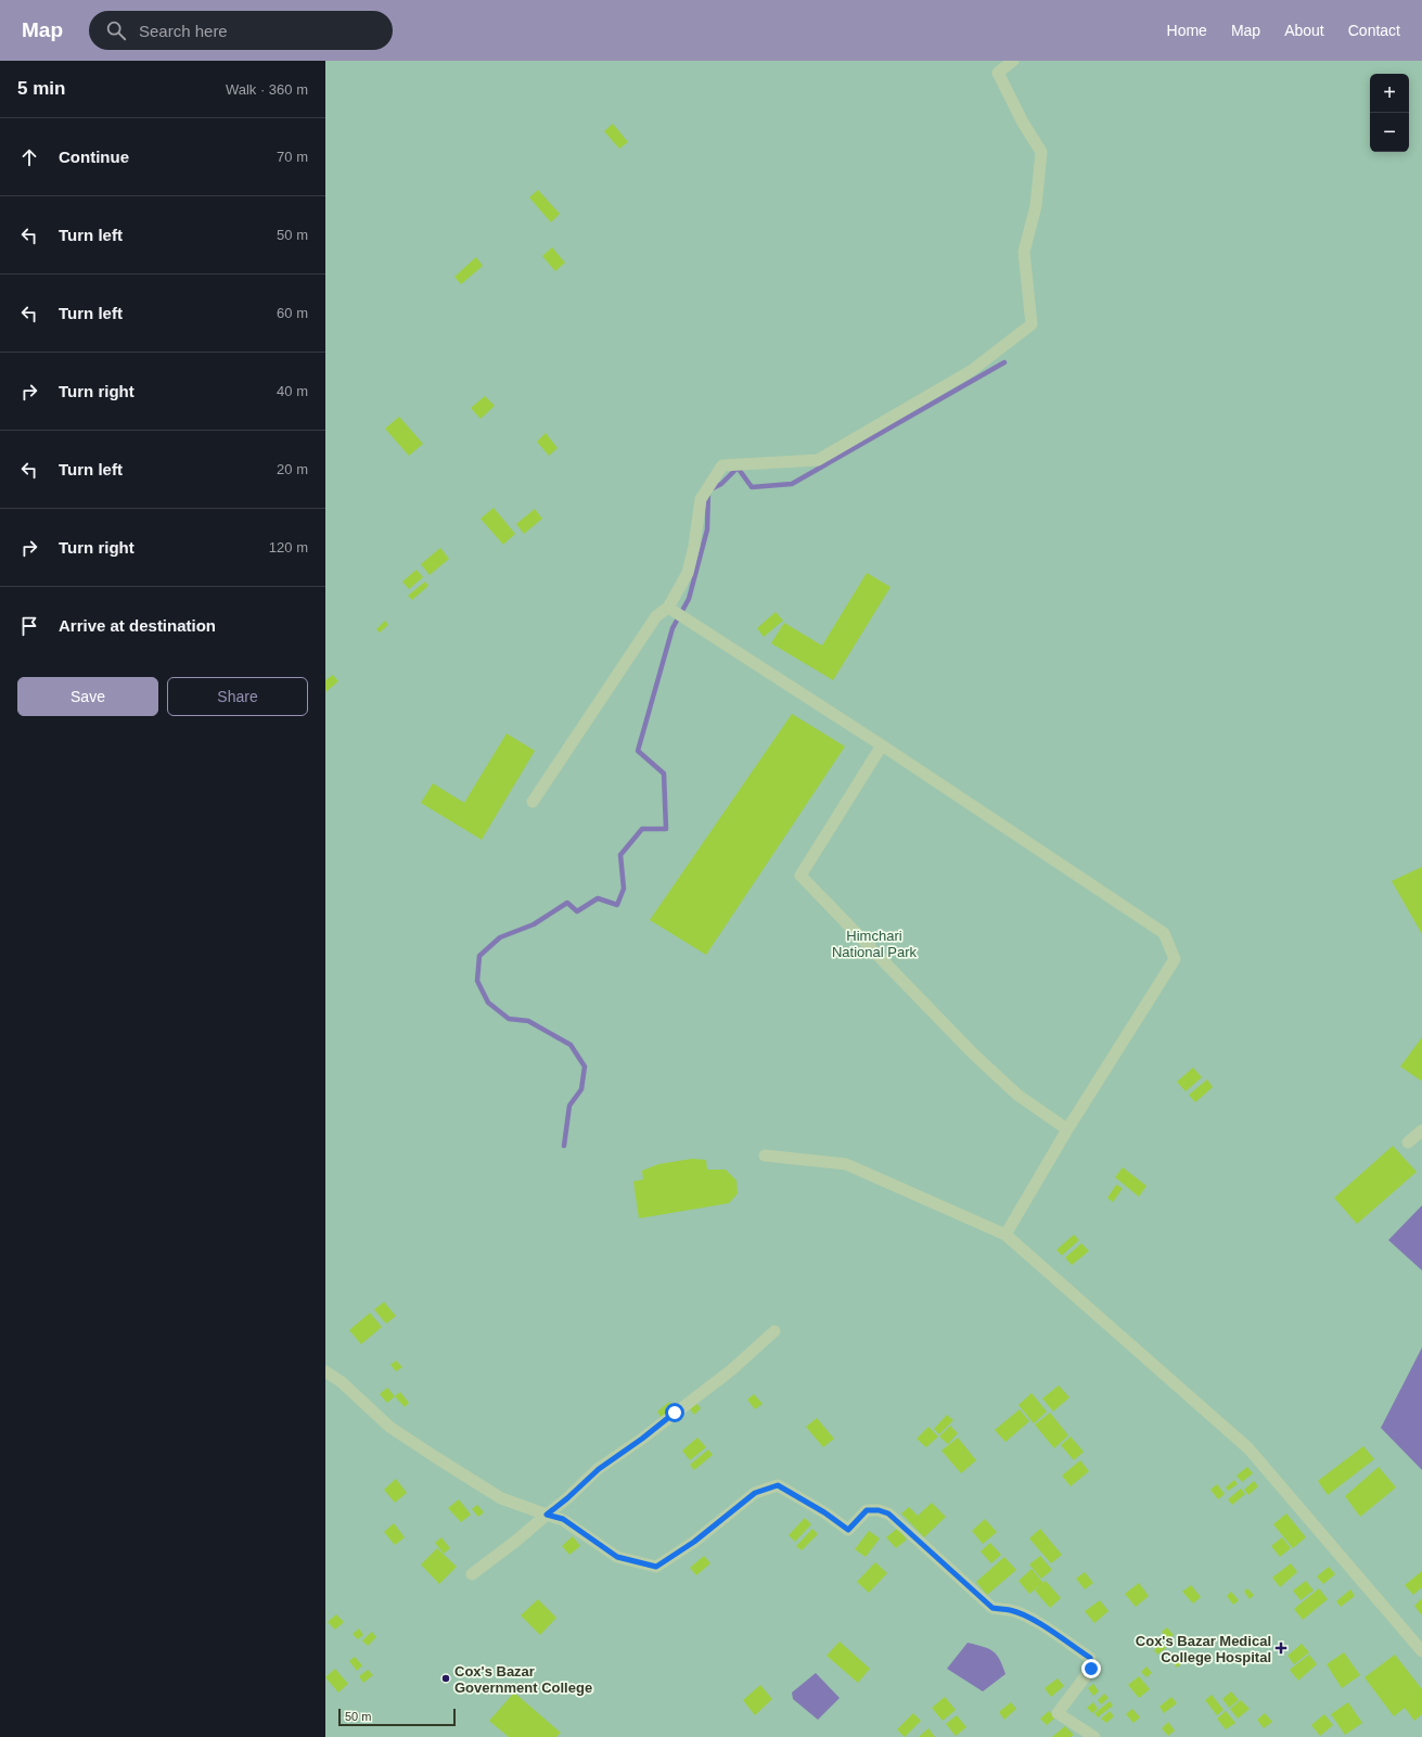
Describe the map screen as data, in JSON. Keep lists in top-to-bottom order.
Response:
{
  "parks": ["Himchari National Park"],
  "places": {
    "health": ["Cox's Bazar Medical College Hospital"],
    "other": ["Cox's Bazar Government College"]
  },
  "scale_bar": "50 m",
  "page": {
    "header": "Map",
    "search": "Search here",
    "nav": [
      "Home",
      "Map",
      "About",
      "Contact"
    ],
    "heading": ["5 min", "Walk · 360 m"],
    "map_buttons": ["+", "−"],
    "list": [
      ["Continue", "70 m"],
      ["Turn left", "50 m"],
      ["Turn left", "60 m"],
      ["Turn right", "40 m"],
      ["Turn left", "20 m"],
      ["Turn right", "120 m"],
      "Arrive at destination"
    ],
    "buttons": ["Save", "Share"],
    "scale": "50 m"
  }
}
